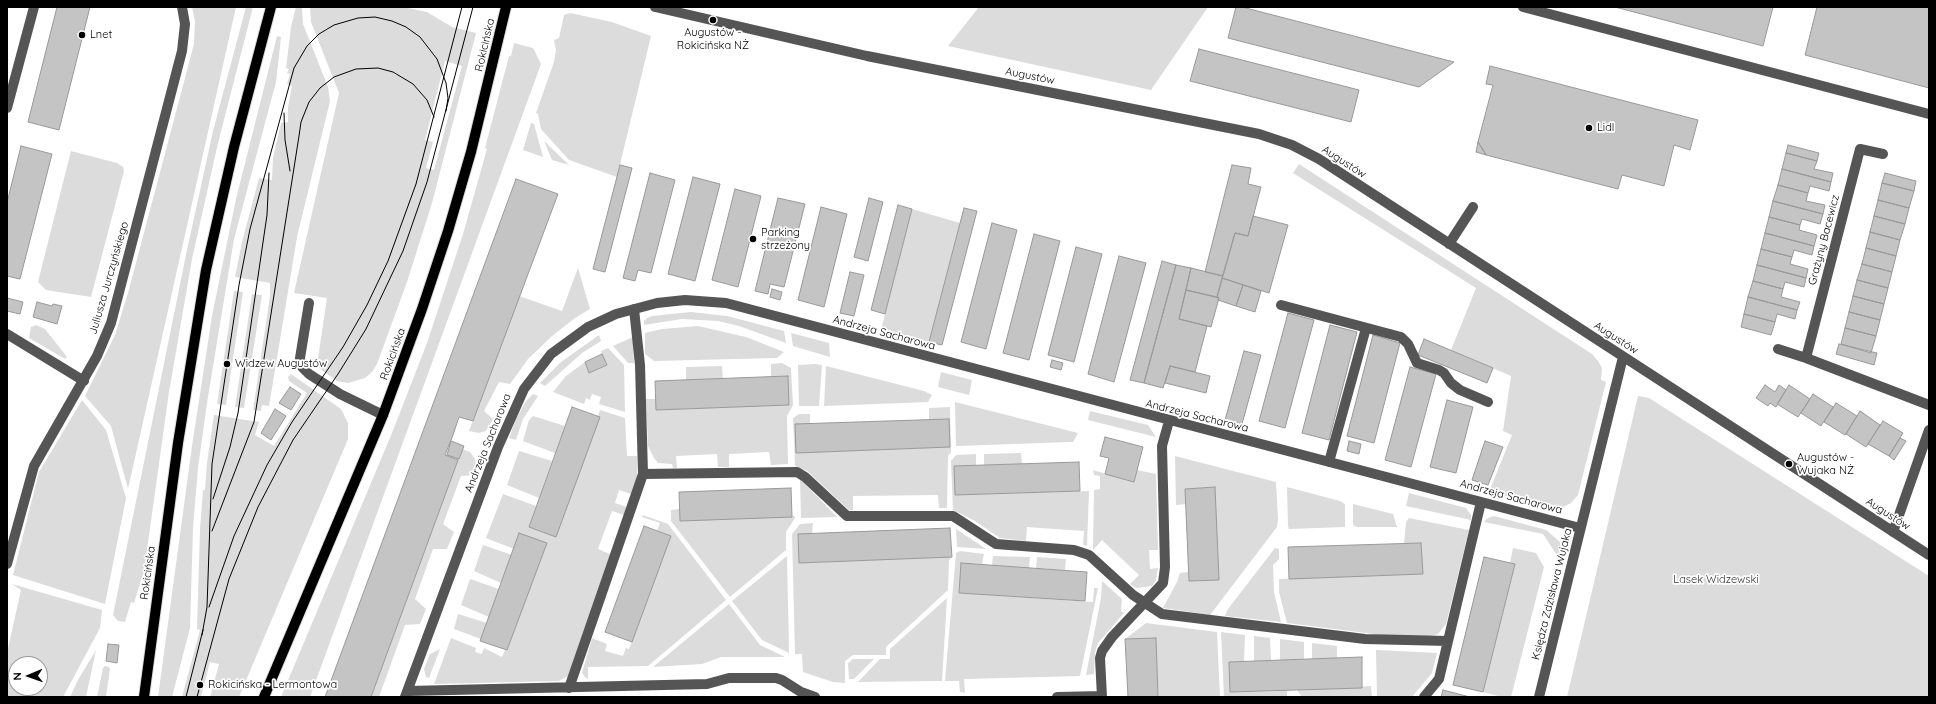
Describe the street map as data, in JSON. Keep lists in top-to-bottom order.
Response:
{
  "streets": {
    "main road": ["Rokicińska"],
    "street": [
      "Augustów",
      "Grażyny Bacewicz",
      "Juliusza Jurczyńskiego",
      "Andrzeja Sacharowa",
      "Księdza Zdzisława Wujaka"
    ]
  },
  "crossings": [
    ["Augustów", "Księdza Zdzisława Wujaka"],
    ["Andrzeja Sacharowa", "Księdza Zdzisława Wujaka"]
  ],
  "parks": ["Lasek Widzewski"],
  "places": [
    "Augustów - Rokicińska NŻ",
    "Lnet",
    "Lidl",
    "Parking strzeżony",
    "Widzew Augustów",
    "Augustów - Wujaka NŻ",
    "Rokicińska - Lermontowa"
  ],
  "north": "left"
}
